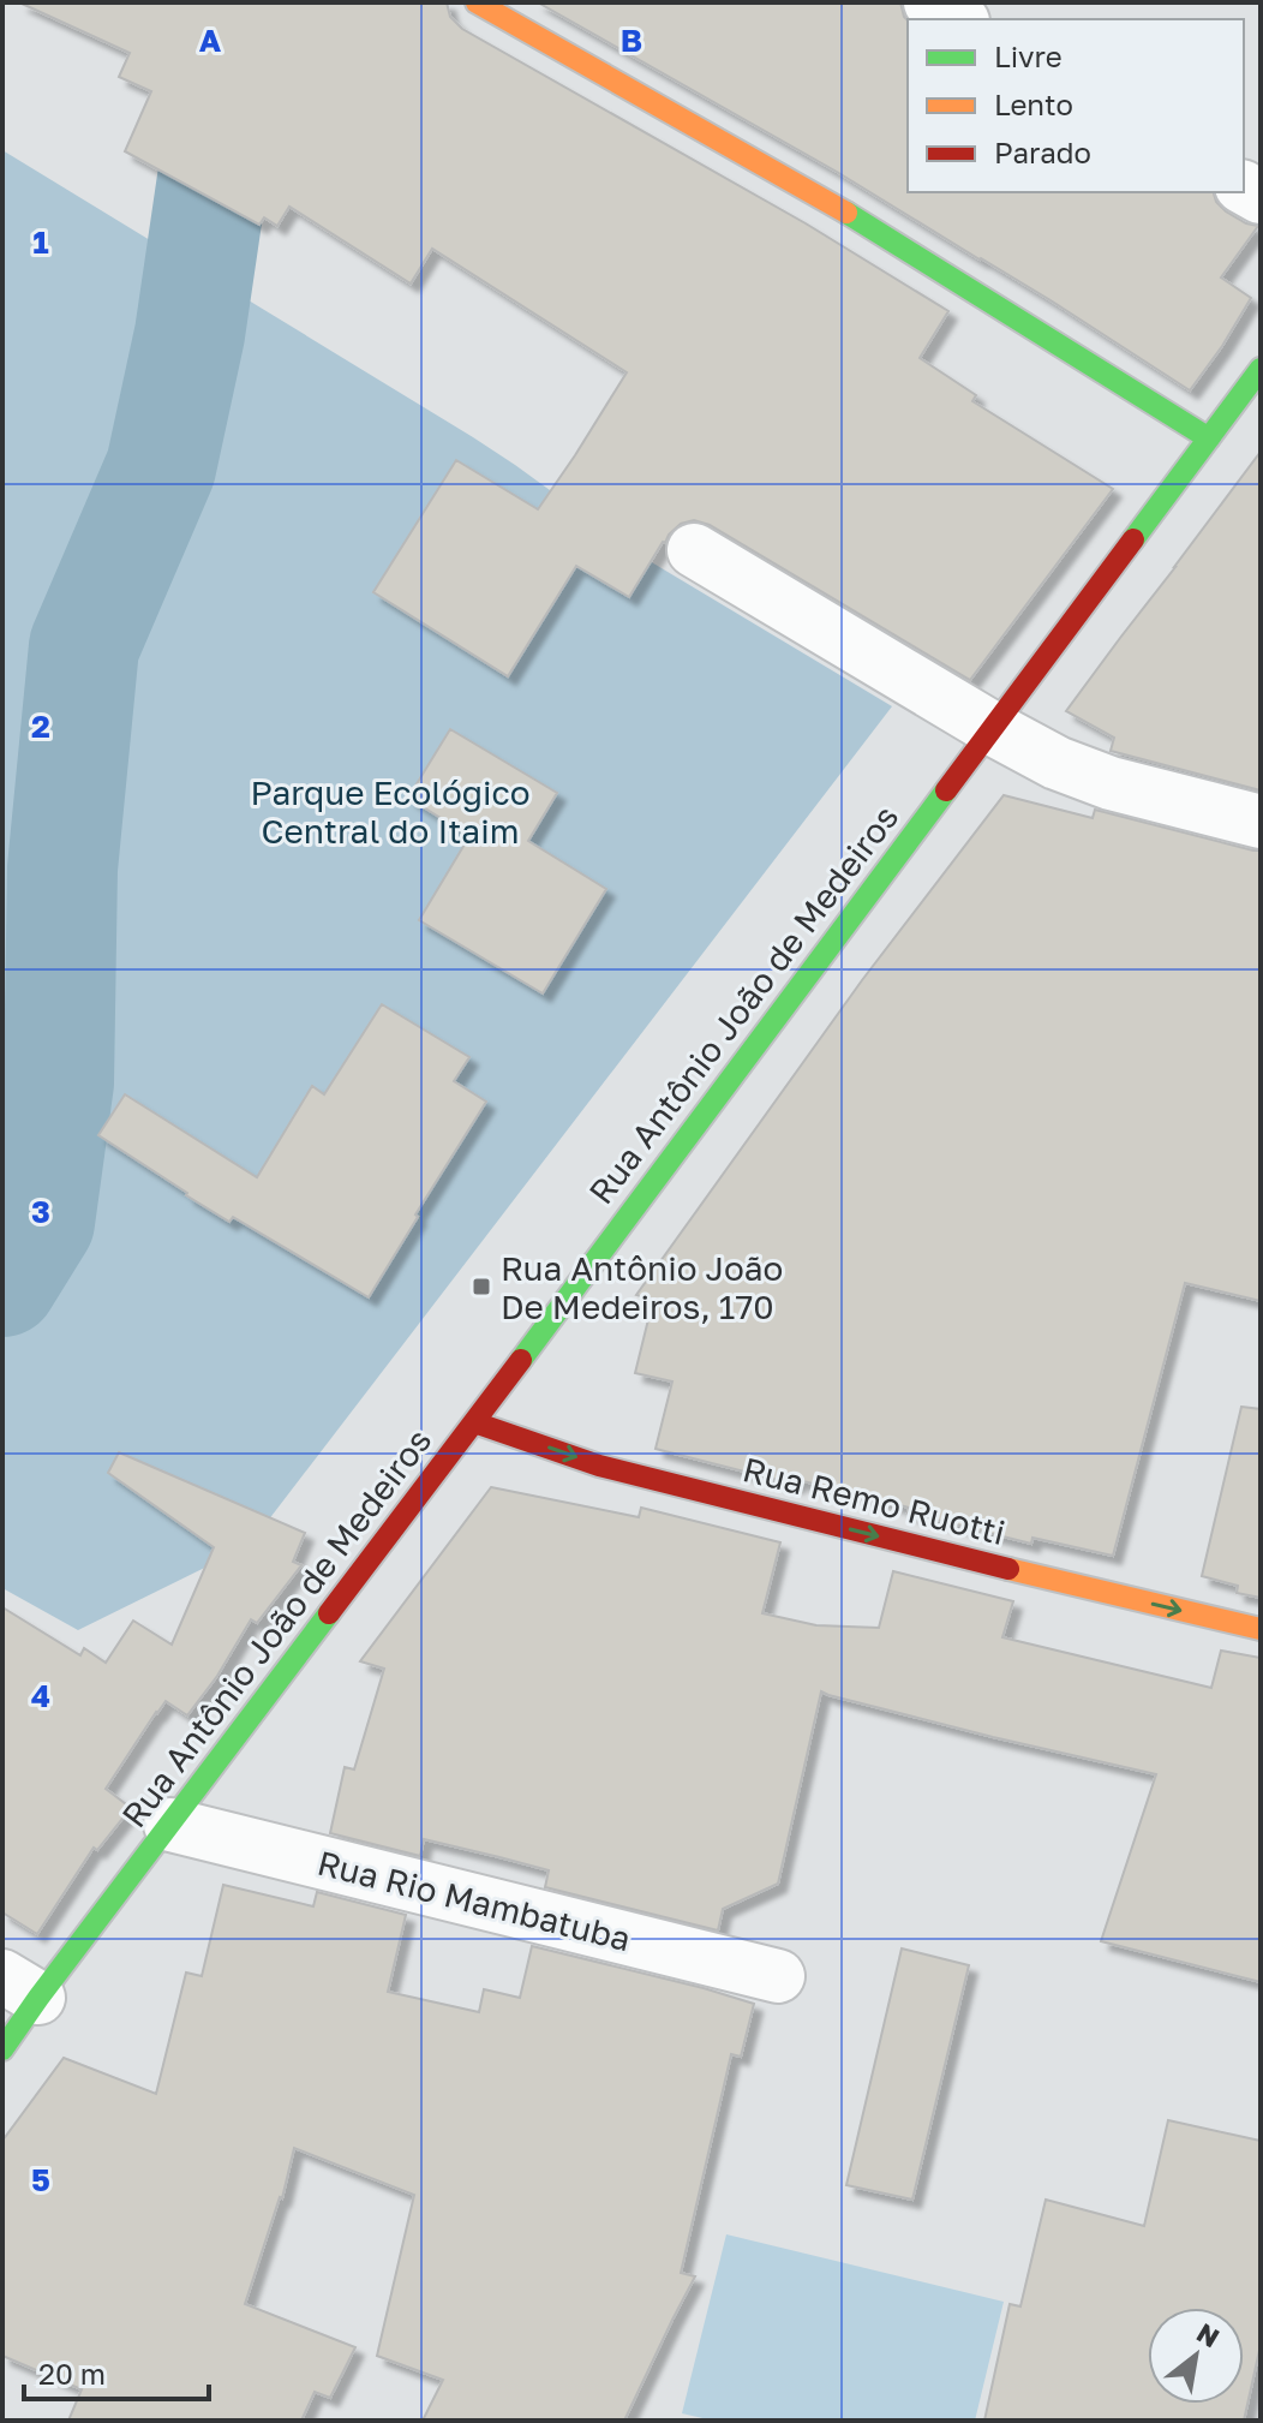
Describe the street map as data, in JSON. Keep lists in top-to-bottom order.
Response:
{
  "streets": {
    "street": ["Rua Antônio João de Medeiros", "Rua Remo Ruotti", "Rua Rio Mambatuba"]
  },
  "crossings": [
    ["Rua Antônio João de Medeiros", "Rua Remo Ruotti"],
    ["Rua Antônio João de Medeiros", "Rua Rio Mambatuba"]
  ],
  "one_way": ["Rua Remo Ruotti"],
  "parks": ["Parque Ecológico Central do Itaim"],
  "places": {
    "transit": ["Rua Antônio João De Medeiros, 170"]
  },
  "legend": ["Livre", "Lento", "Parado"],
  "scale_bar": "20 m",
  "north": "top right",
  "grid": {
    "columns": ["A", "B"],
    "rows": [
      "1",
      "2",
      "3",
      "4",
      "5"
    ]
  }
}
